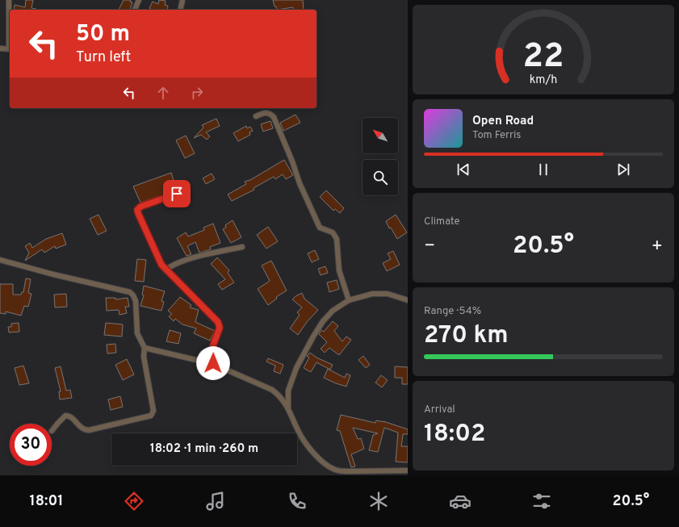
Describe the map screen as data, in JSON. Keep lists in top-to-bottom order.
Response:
{
  "north": "top left",
  "page": {
    "turn": ["50 m", "Turn left"],
    "song": ["Open Road", "Tom Ferris"],
    "tile": [
      "Climate",
      ["Range · 54%", "270 km"],
      ["Arrival", "18:02"]
    ],
    "heat": ["−", "20.5°", "+"],
    "limit": "30",
    "trip": "18:02 · 1 min · 260 m",
    "tabs": ["18:01", "20.5°"],
    "gauge": ["22", "km/h"]
  }
}
